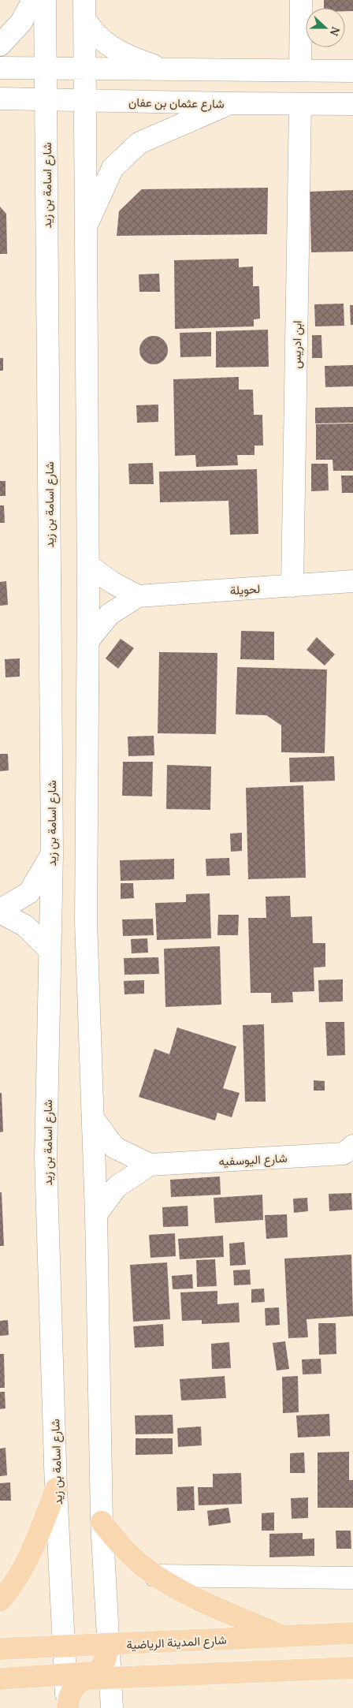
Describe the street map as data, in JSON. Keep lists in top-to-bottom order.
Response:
{
  "streets": {
    "main road": ["شارع المدينة الرياضية"],
    "street": [
      "شارع عثمان بن عفان",
      "شارع اسامة بن زيد",
      "ابن ادريس",
      "لحويلة",
      "شارع اليوسفيه"
    ]
  },
  "crossings": [
    ["شارع عثمان بن عفان", "شارع اسامة بن زيد"],
    ["شارع عثمان بن عفان", "ابن ادريس"],
    ["شارع اسامة بن زيد", "شارع المدينة الرياضية"],
    ["ابن ادريس", "لحويلة"]
  ],
  "north": "right"
}
